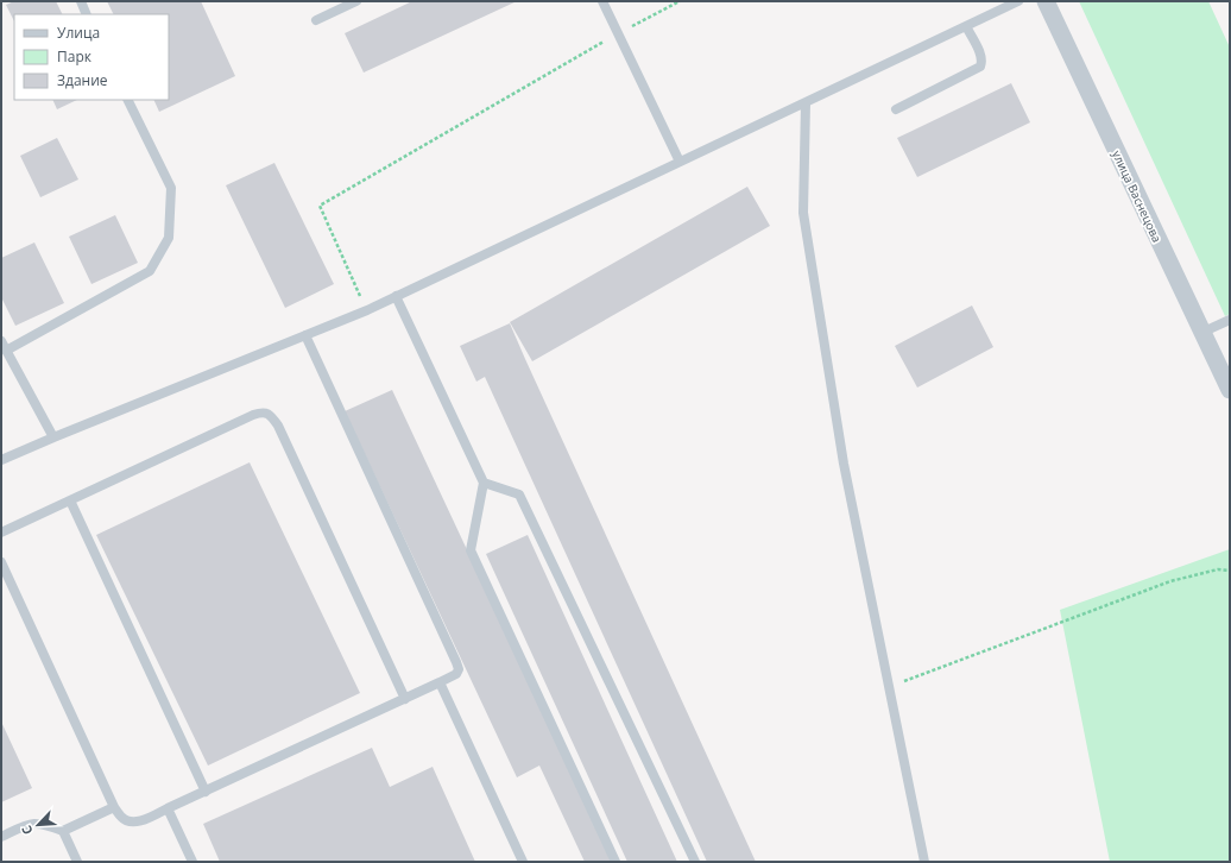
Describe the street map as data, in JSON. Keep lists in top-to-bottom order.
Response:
{
  "streets": {
    "street": ["улица Васнецова"]
  },
  "legend": ["Улица", "Парк", "Здание"],
  "north": "bottom left"
}
